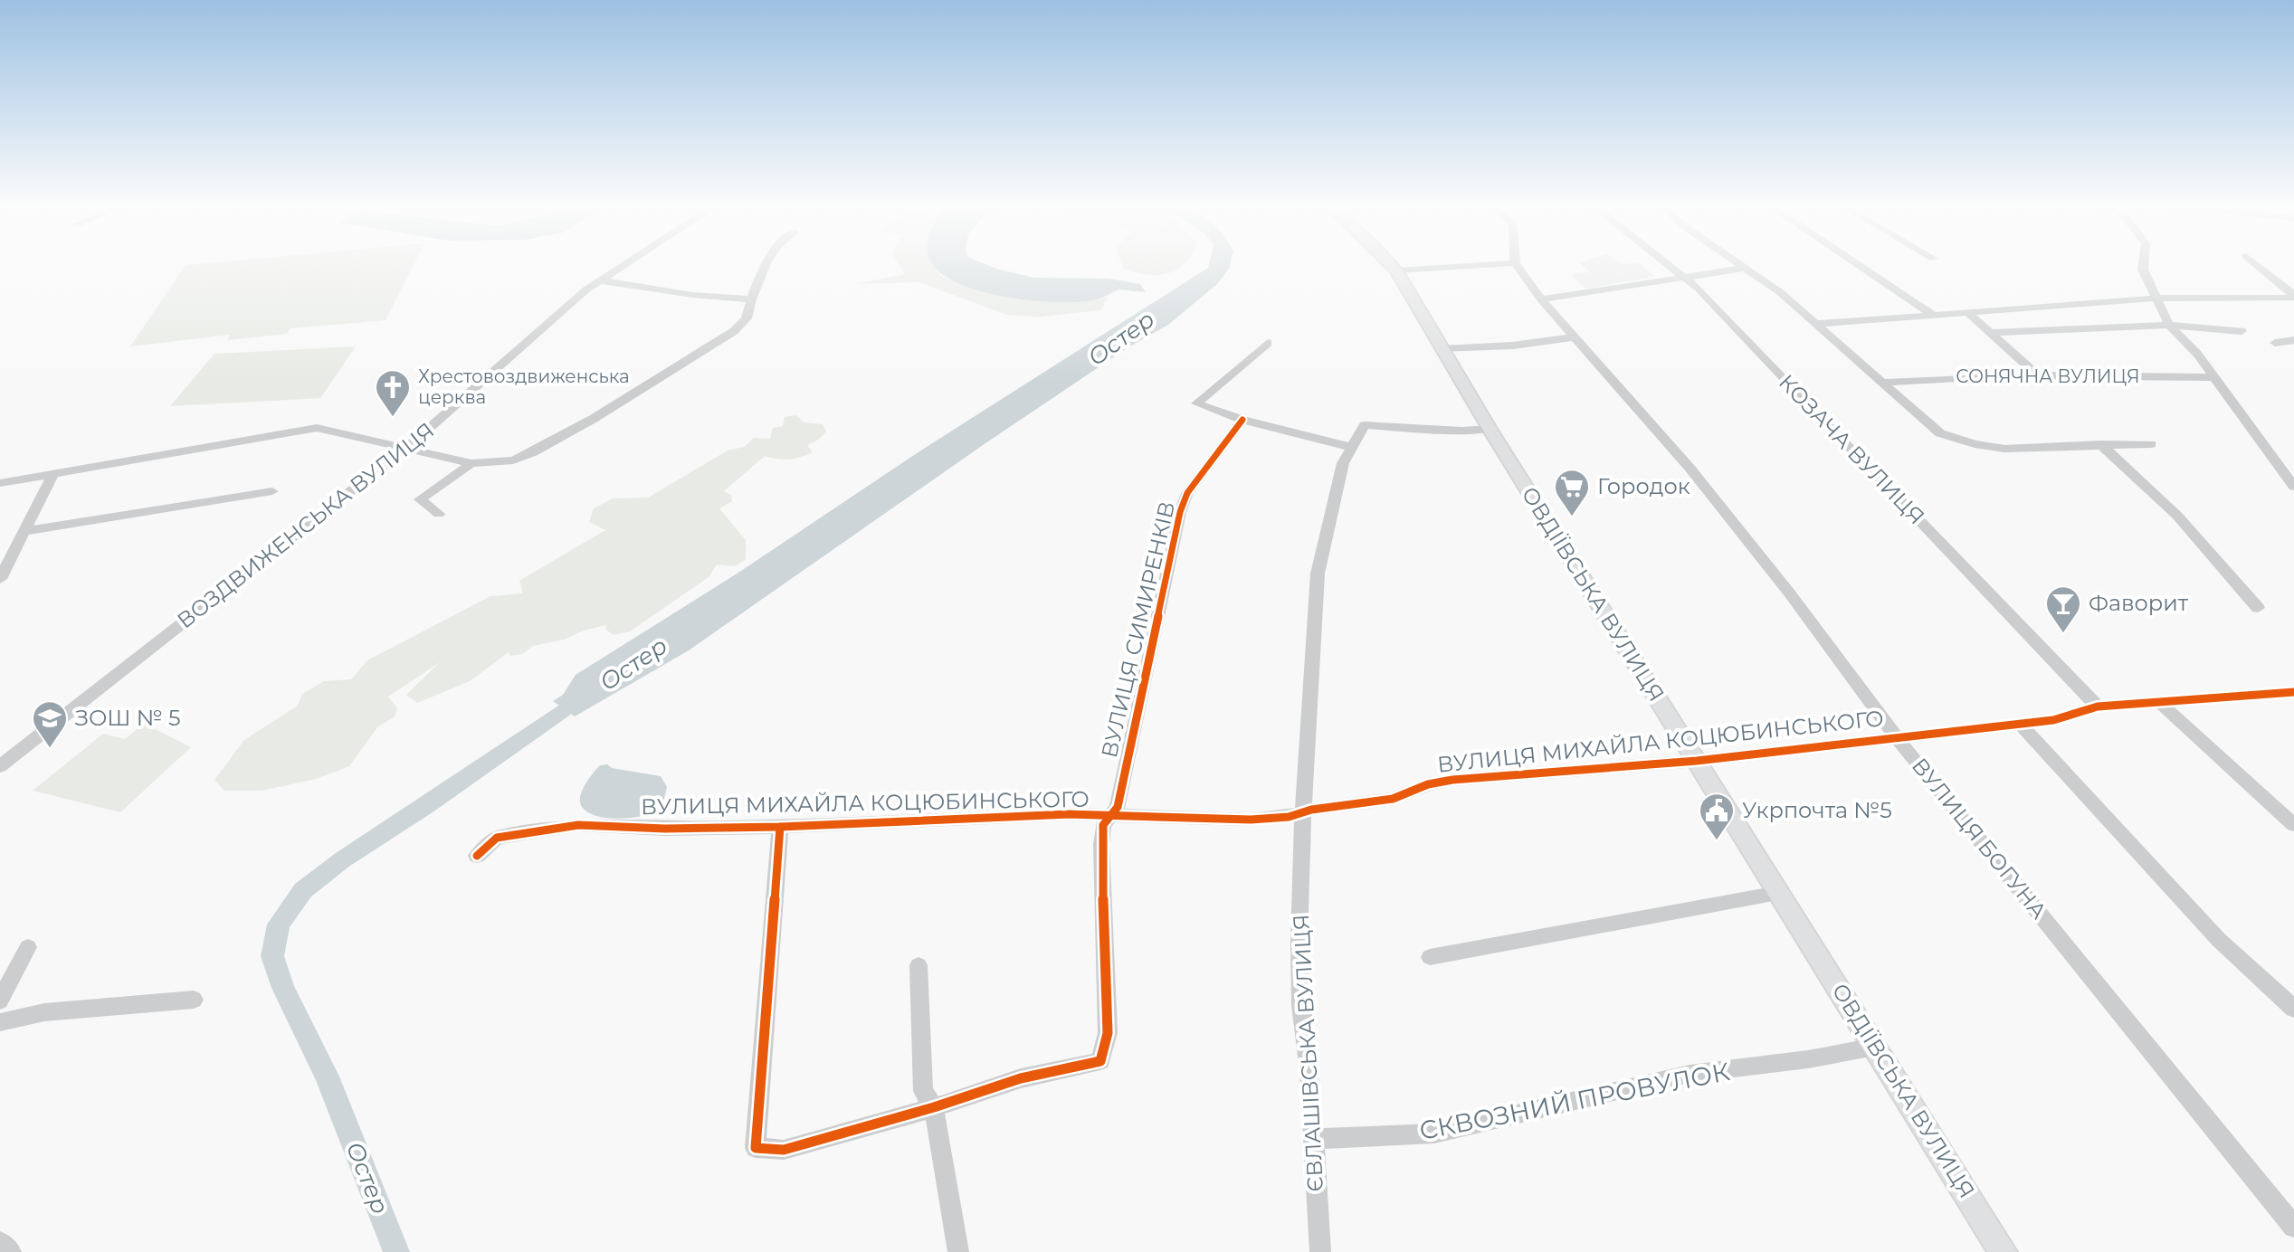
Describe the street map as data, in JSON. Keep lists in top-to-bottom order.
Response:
{
  "streets": {
    "main road": ["ОВДІЇВСЬКА ВУЛИЦЯ"],
    "street": [
      "СОНЯЧНА ВУЛИЦЯ",
      "КОЗАЧА ВУЛИЦЯ",
      "ВОЗДВИЖЕНСЬКА ВУЛИЦЯ",
      "ВУЛИЦЯ СИМИРЕНКІВ",
      "ВУЛИЦЯ МИХАЙЛА КОЦЮБИНСЬКОГО",
      "ВУЛИЦЯ БОГУНА",
      "ЄВЛАШІВСЬКА ВУЛИЦЯ",
      "СКВОЗНИЙ ПРОВУЛОК"
    ]
  },
  "crossings": [
    ["КОЗАЧА ВУЛИЦЯ", "ВУЛИЦЯ МИХАЙЛА КОЦЮБИНСЬКОГО"],
    ["ОВДІЇВСЬКА ВУЛИЦЯ", "ВУЛИЦЯ МИХАЙЛА КОЦЮБИНСЬКОГО"],
    ["ОВДІЇВСЬКА ВУЛИЦЯ", "СКВОЗНИЙ ПРОВУЛОК"],
    ["ВУЛИЦЯ СИМИРЕНКІВ", "ВУЛИЦЯ МИХАЙЛА КОЦЮБИНСЬКОГО"],
    ["ВУЛИЦЯ МИХАЙЛА КОЦЮБИНСЬКОГО", "ВУЛИЦЯ БОГУНА"],
    ["ВУЛИЦЯ МИХАЙЛА КОЦЮБИНСЬКОГО", "ЄВЛАШІВСЬКА ВУЛИЦЯ"],
    ["ЄВЛАШІВСЬКА ВУЛИЦЯ", "СКВОЗНИЙ ПРОВУЛОК"]
  ],
  "water": ["Остер"],
  "places": {
    "church": ["Хрестовоздвиженська церква"],
    "supermarket": ["Городок"],
    "bar": ["Фаворит"],
    "school or university": ["ЗОШ № 5"],
    "public building": ["Укрпочта №5"]
  }
}
